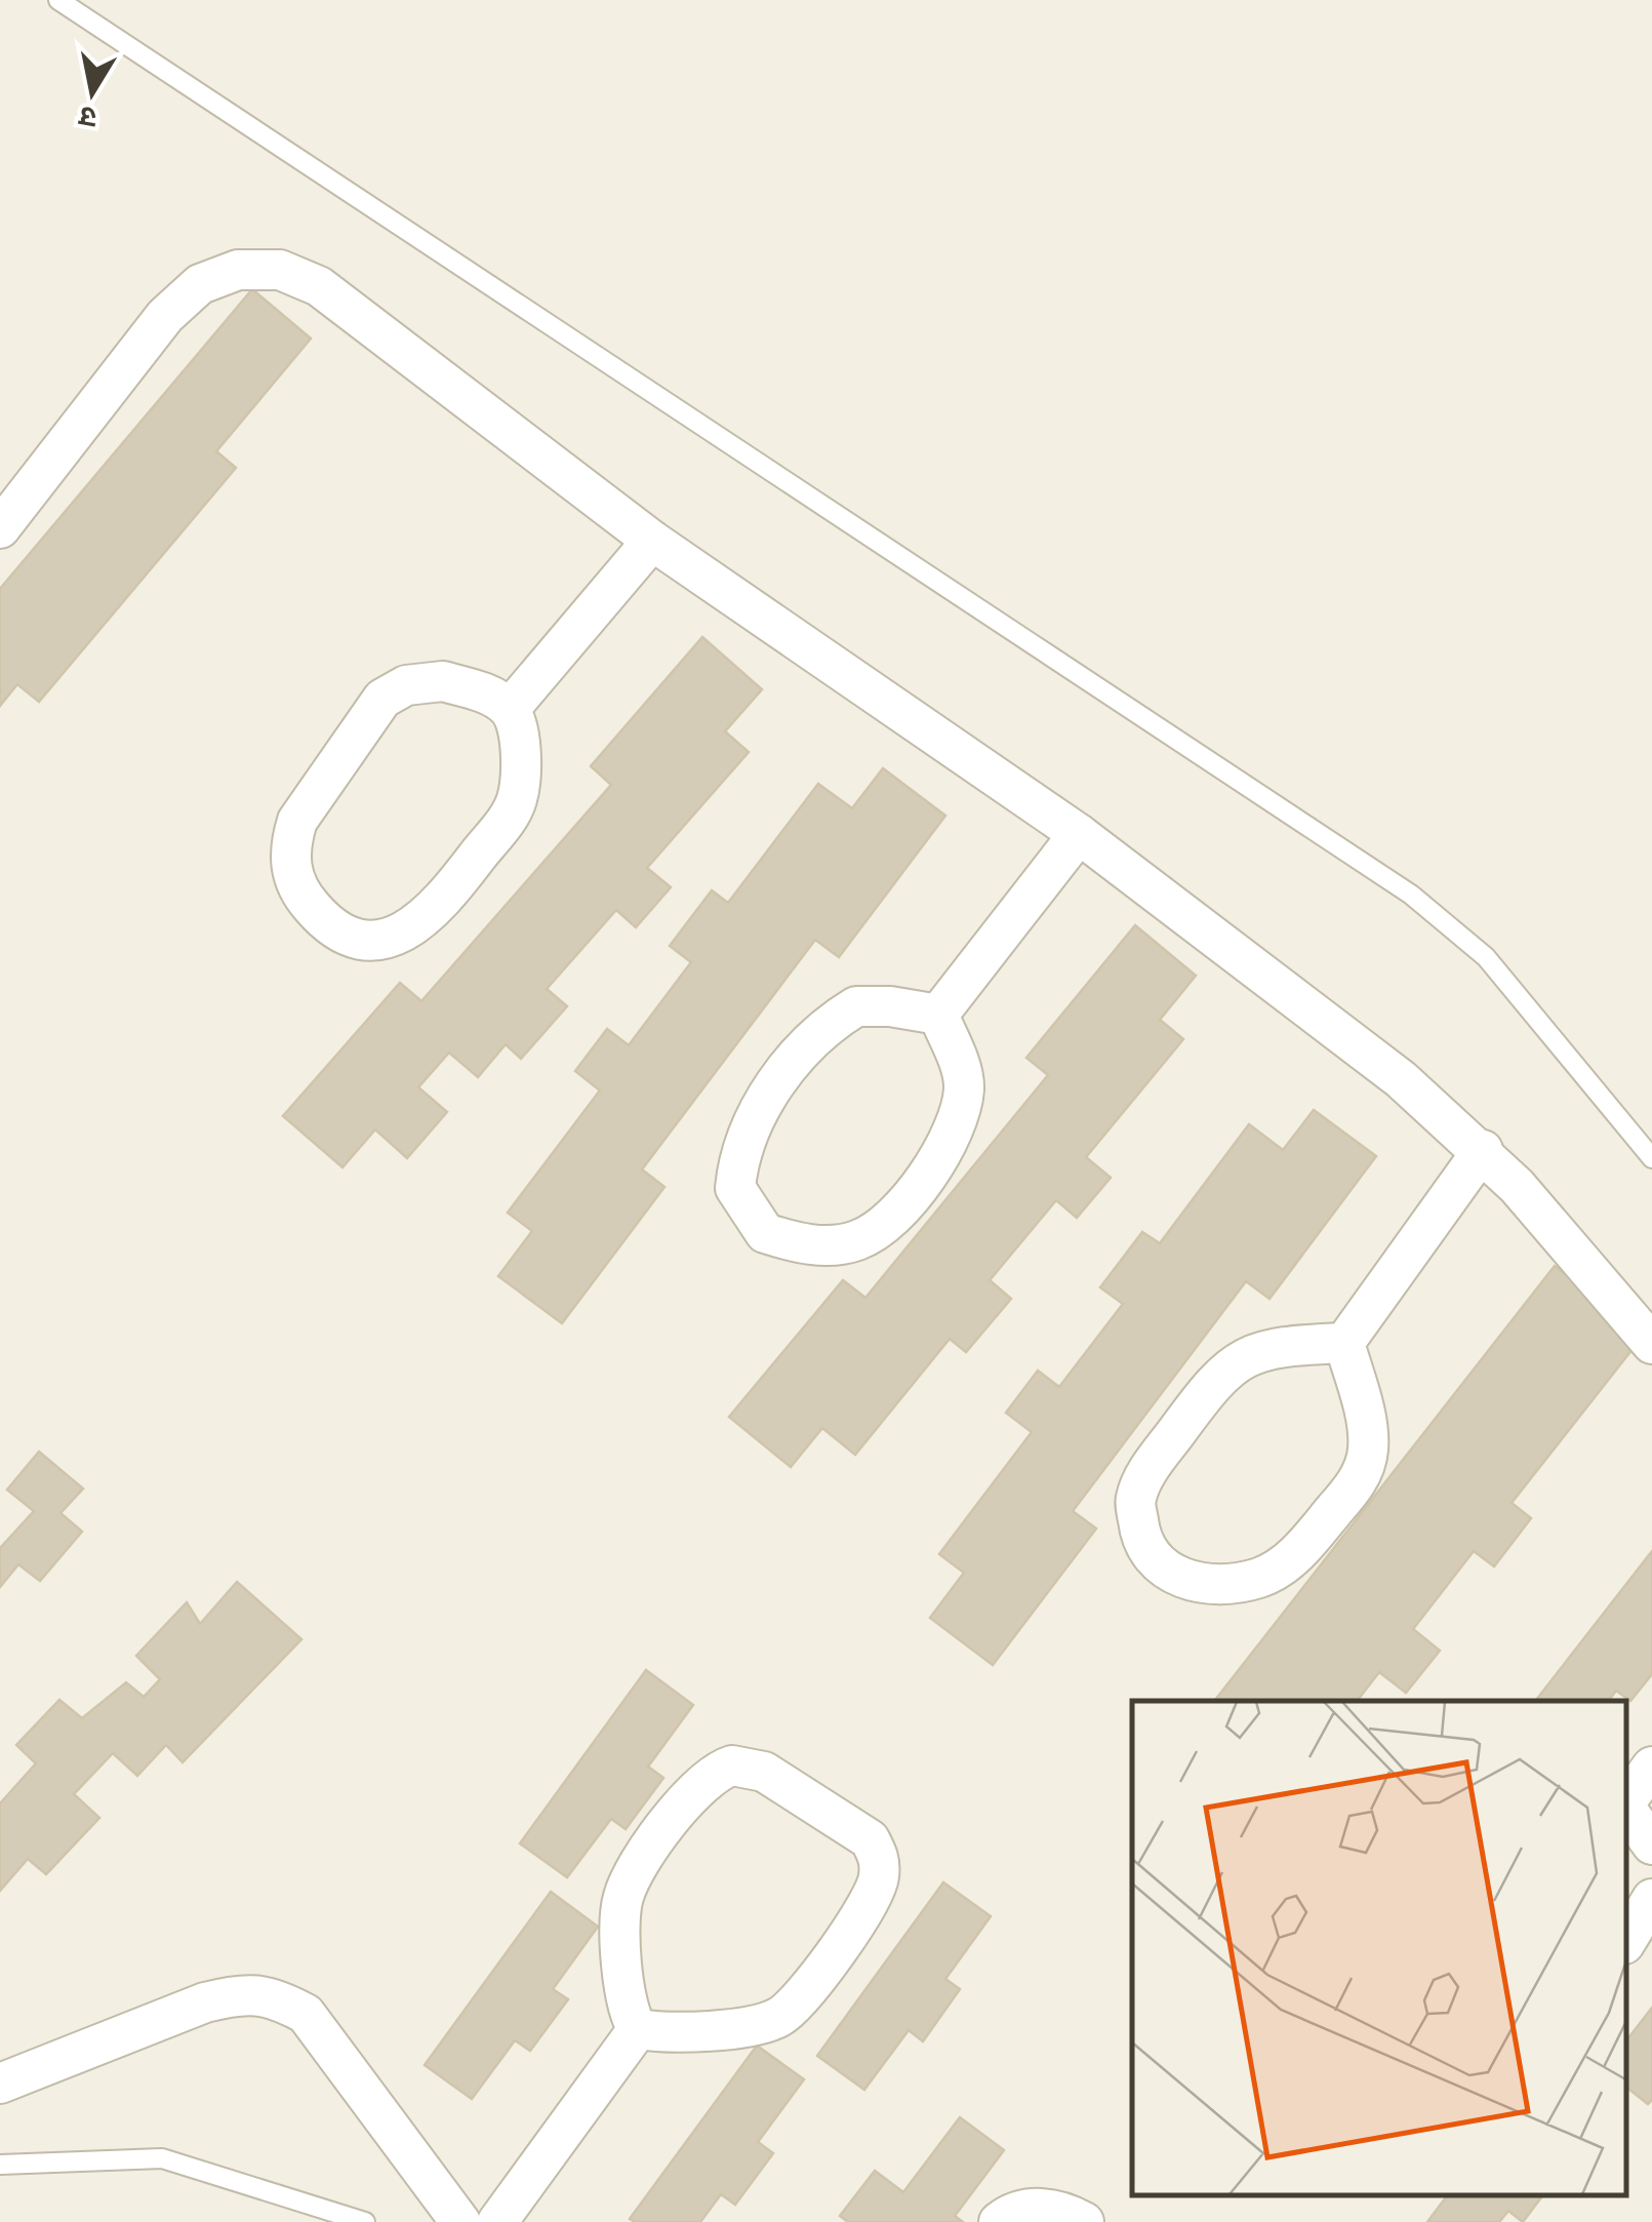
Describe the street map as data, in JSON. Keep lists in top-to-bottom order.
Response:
{
  "north": "bottom"
}
